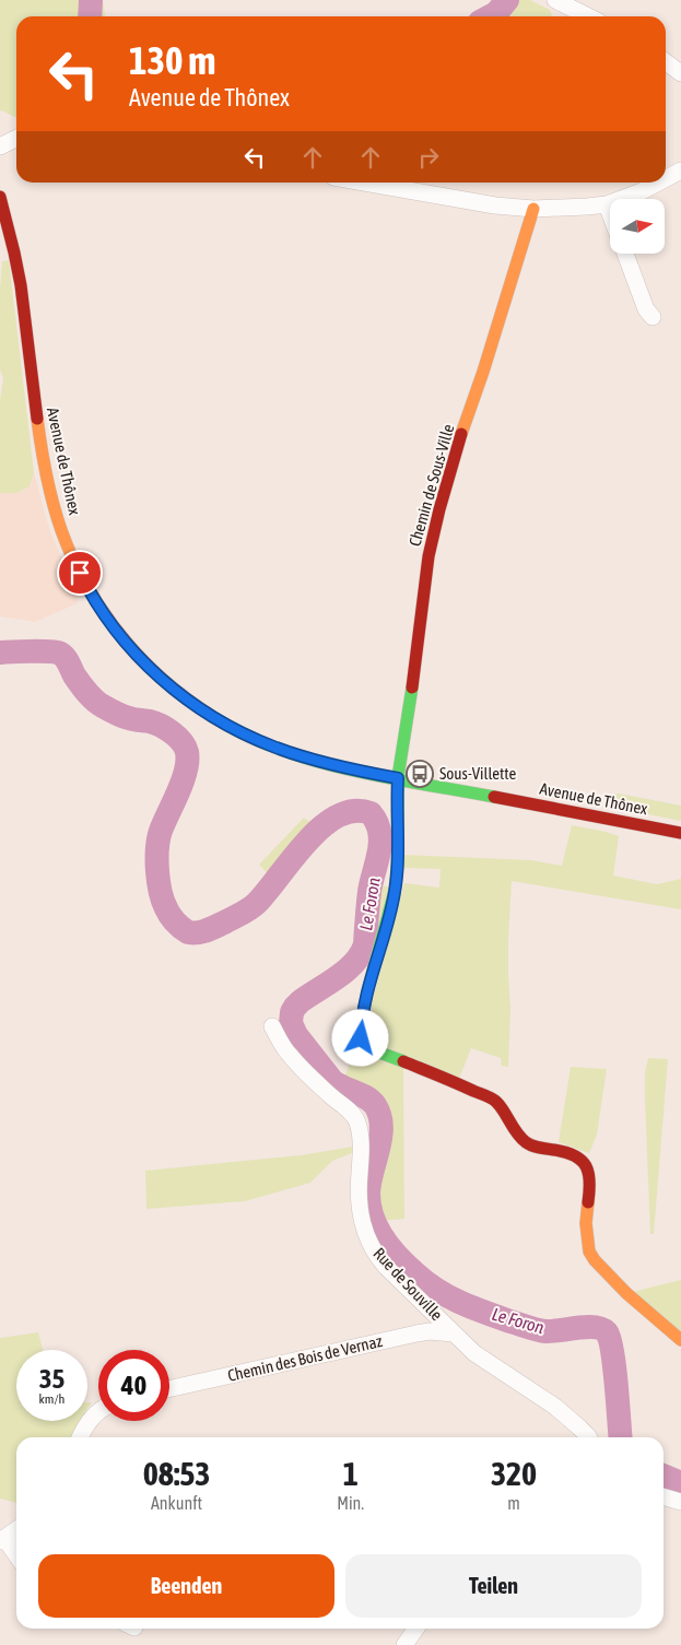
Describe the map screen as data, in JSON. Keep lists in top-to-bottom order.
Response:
{
  "streets": {
    "street": [
      "Avenue de Thônex",
      "Chemin de Sous-Ville",
      "Rue de Souville",
      "Chemin des Bois de Vernaz"
    ]
  },
  "crossings": [
    ["Avenue de Thônex", "Chemin de Sous-Ville"],
    ["Rue de Souville", "Chemin des Bois de Vernaz"]
  ],
  "water": ["Le Foron"],
  "places": {
    "bus stop": ["Sous-Villette"]
  },
  "north": "right",
  "page": {
    "turn": ["130 m", "Avenue de Thônex"],
    "speed": "35 km/h",
    "limit": "40",
    "eta": [
      "08:53",
      "Ankunft",
      "1",
      "Min.",
      "320",
      "m"
    ],
    "buttons": ["Beenden", "Teilen"]
  }
}
